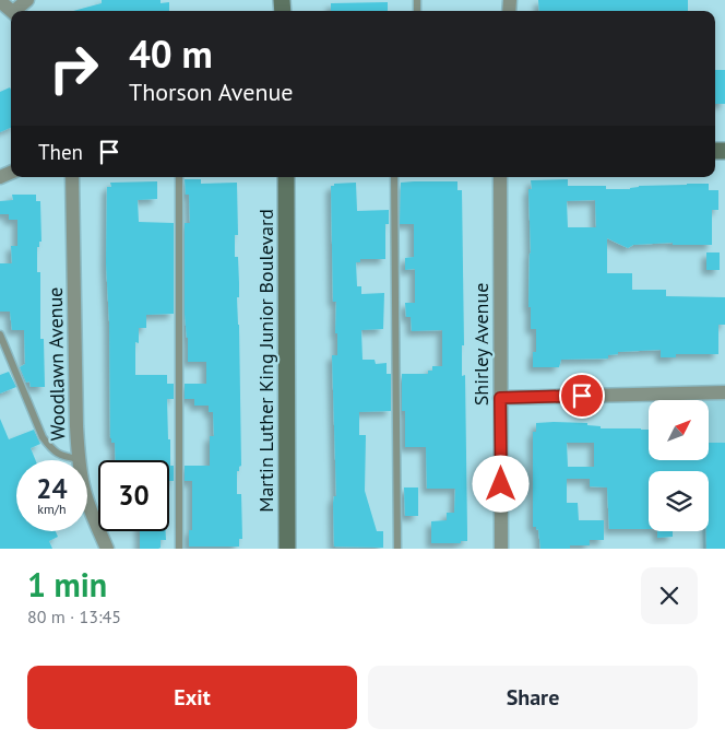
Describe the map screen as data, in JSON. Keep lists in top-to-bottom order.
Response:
{
  "streets": {
    "main road": ["Martin Luther King Junior Boulevard"],
    "street": ["Shirley Avenue", "Woodlawn Avenue"]
  },
  "north": "top right",
  "page": {
    "turn": ["40 m", "Thorson Avenue"],
    "then": "Then",
    "speed": "24 km/h",
    "limit": "30",
    "heading": ["1 min", "80 m · 13:45"],
    "buttons": ["Exit", "Share"]
  }
}
